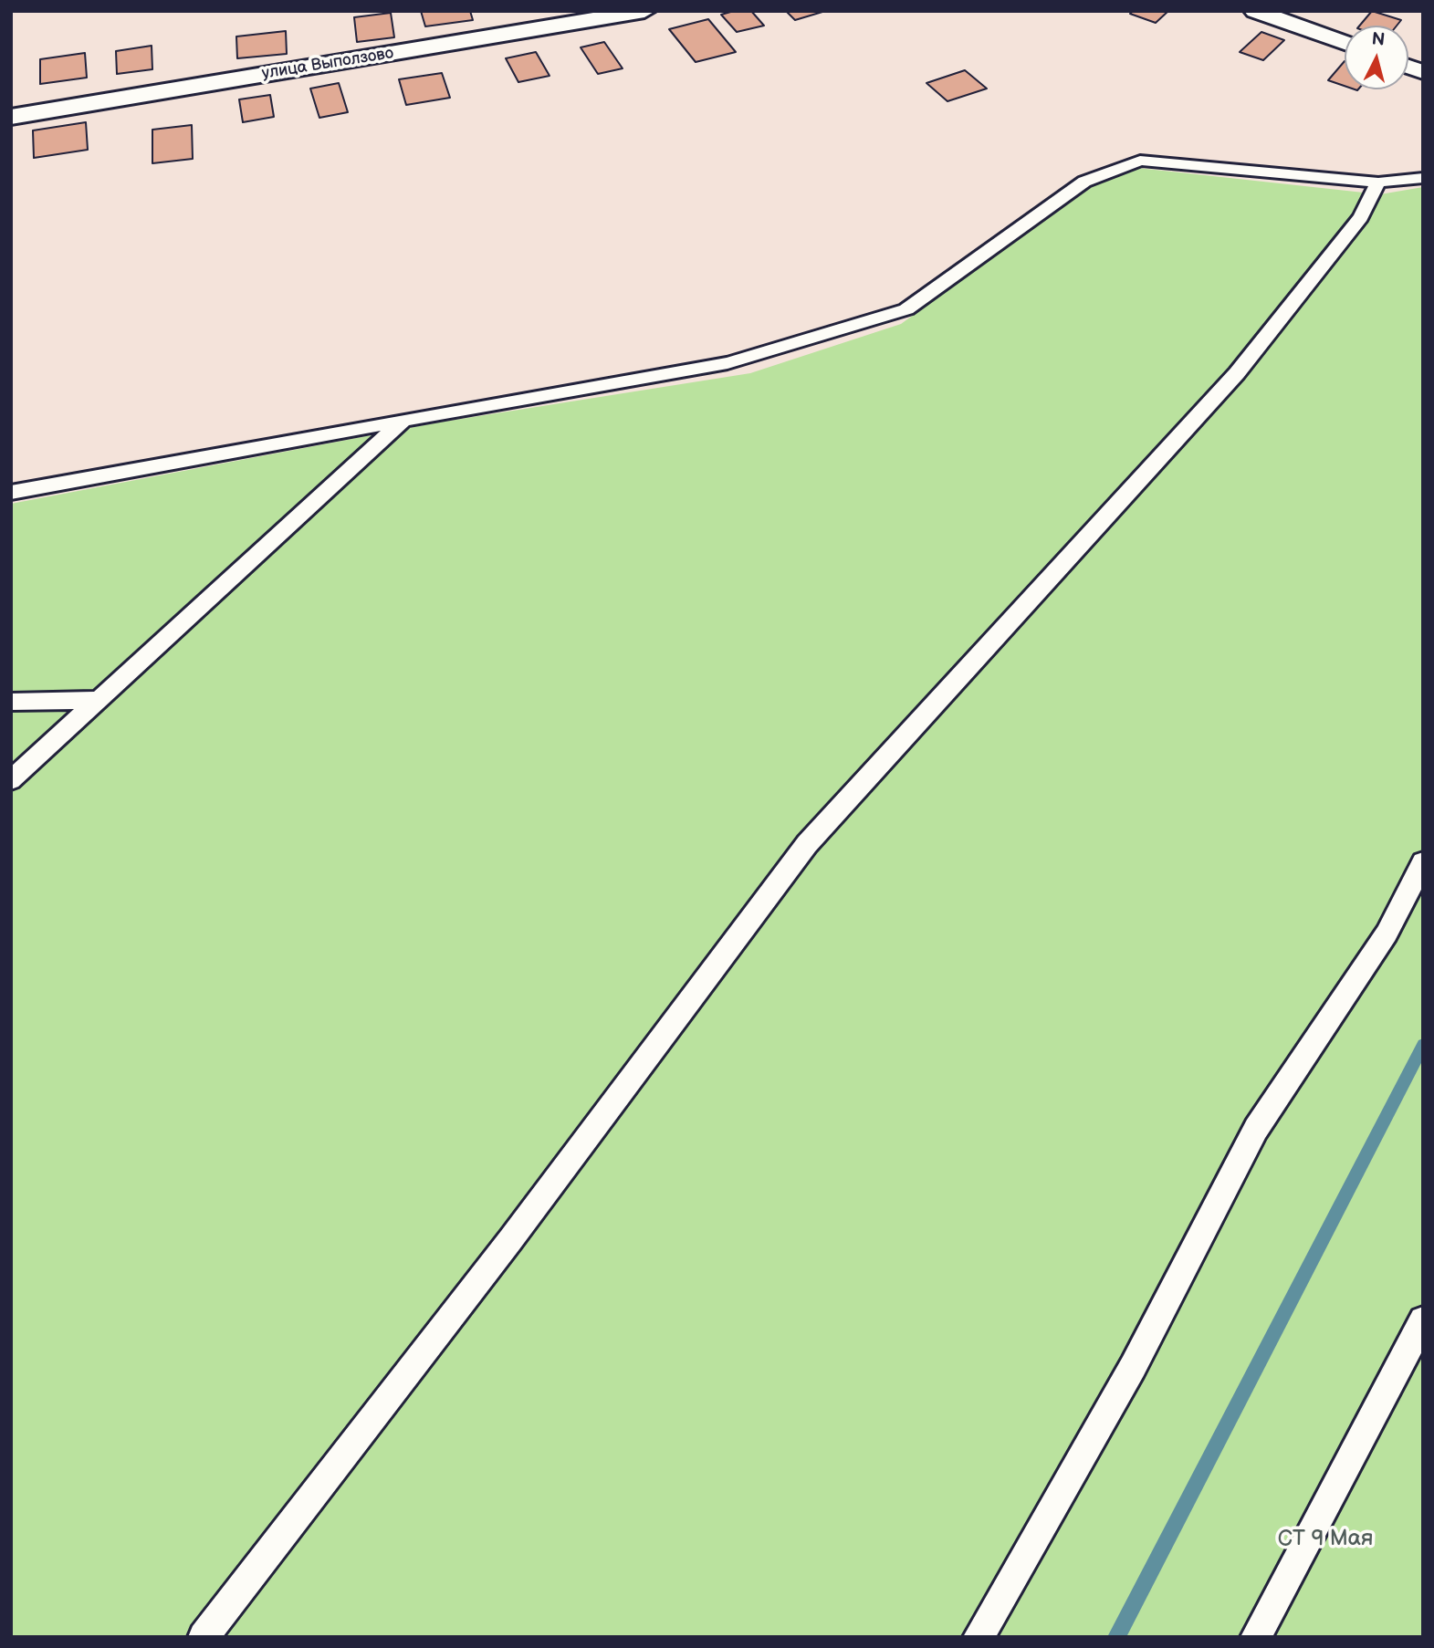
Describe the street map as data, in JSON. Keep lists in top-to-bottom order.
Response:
{
  "streets": {
    "street": ["улица Выползово"]
  },
  "parks": ["СТ 9 Мая"],
  "north": "top"
}
